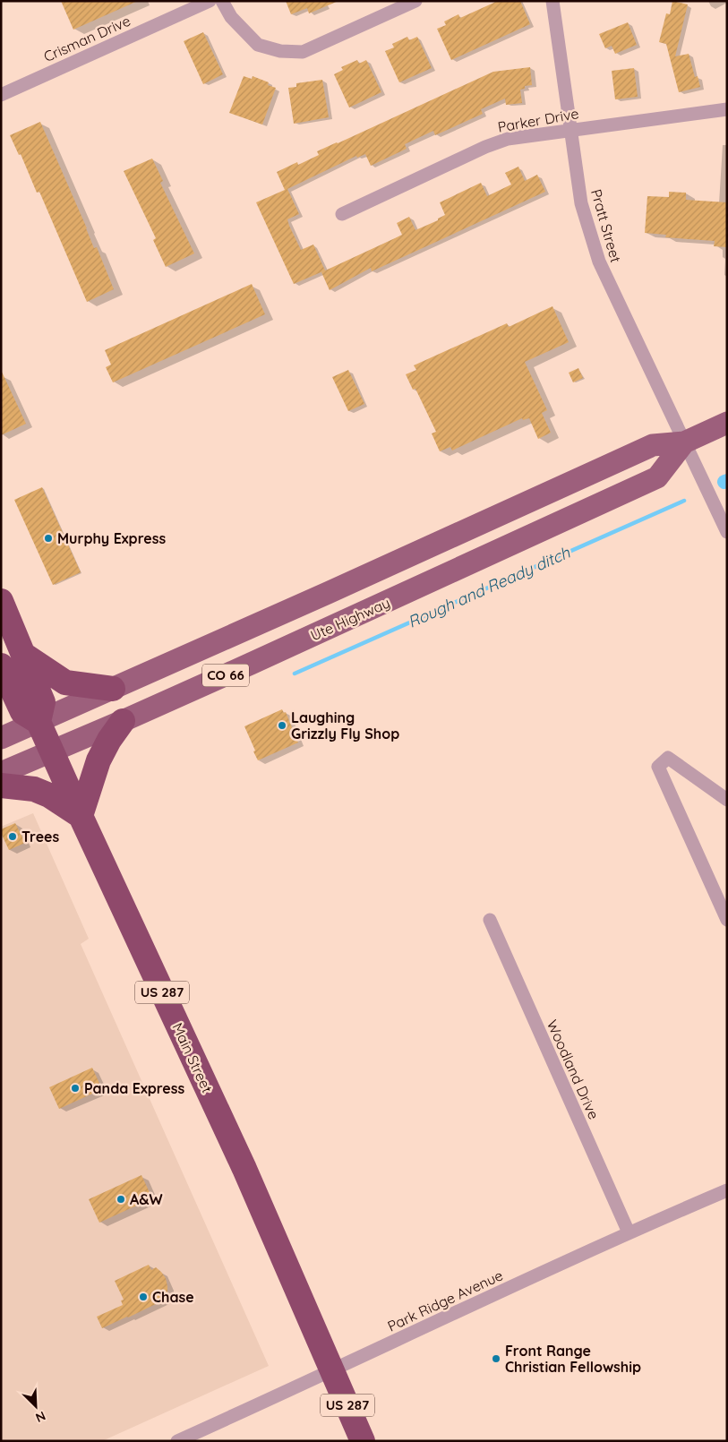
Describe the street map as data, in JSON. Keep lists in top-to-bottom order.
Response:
{
  "streets": {
    "highway": ["US 287", "Main Street"],
    "main road": ["Ute Highway", "CO 66"],
    "street": [
      "Crisman Drive",
      "Parker Drive",
      "Pratt Street",
      "Woodland Drive",
      "Park Ridge Avenue"
    ]
  },
  "crossings": [
    ["Parker Drive", "Pratt Street"],
    ["Pratt Street", "Ute Highway"],
    ["Ute Highway", "Main Street"],
    ["US 287", "Main Street"],
    ["US 287", "Park Ridge Avenue"],
    ["Main Street", "Park Ridge Avenue"],
    ["Woodland Drive", "Park Ridge Avenue"]
  ],
  "water": ["Rough and Ready ditch"],
  "places": [
    "Murphy Express",
    "Laughing Grizzly Fly Shop",
    "Trees",
    "Panda Express",
    "A&W",
    "Chase",
    "Front Range Christian Fellowship"
  ],
  "north": "bottom right"
}
